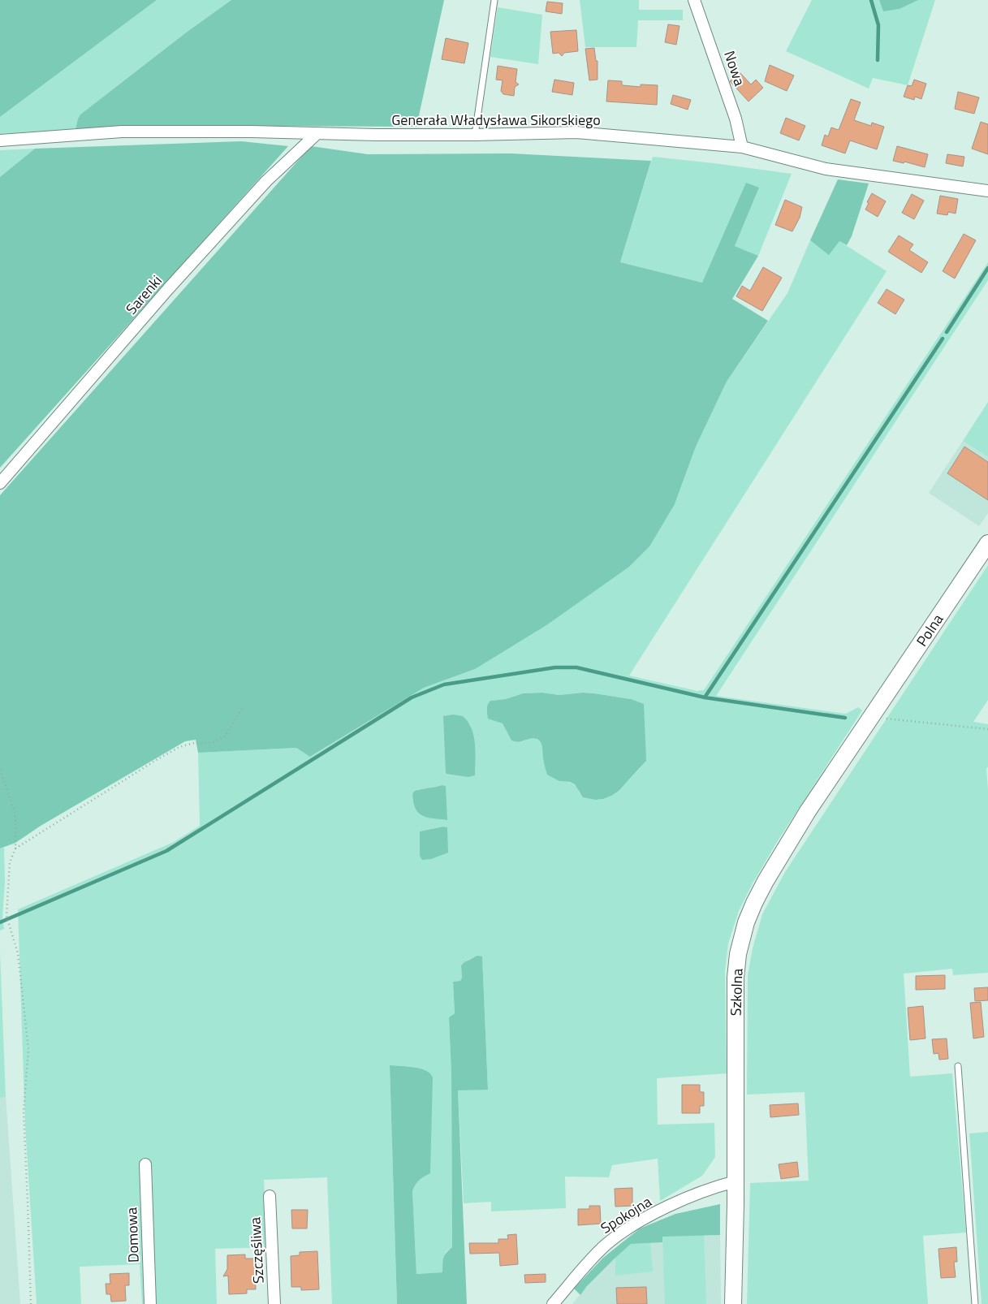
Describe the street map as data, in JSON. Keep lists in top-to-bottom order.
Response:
{
  "streets": {
    "street": [
      "Nowa",
      "Generała Władysława Sikorskiego",
      "Sarenki",
      "Polna",
      "Szkolna",
      "Spokojna",
      "Domowa",
      "Szczęśliwa"
    ]
  },
  "crossings": [
    ["Nowa", "Generała Władysława Sikorskiego"],
    ["Generała Władysława Sikorskiego", "Sarenki"],
    ["Polna", "Szkolna"],
    ["Szkolna", "Spokojna"]
  ]
}
